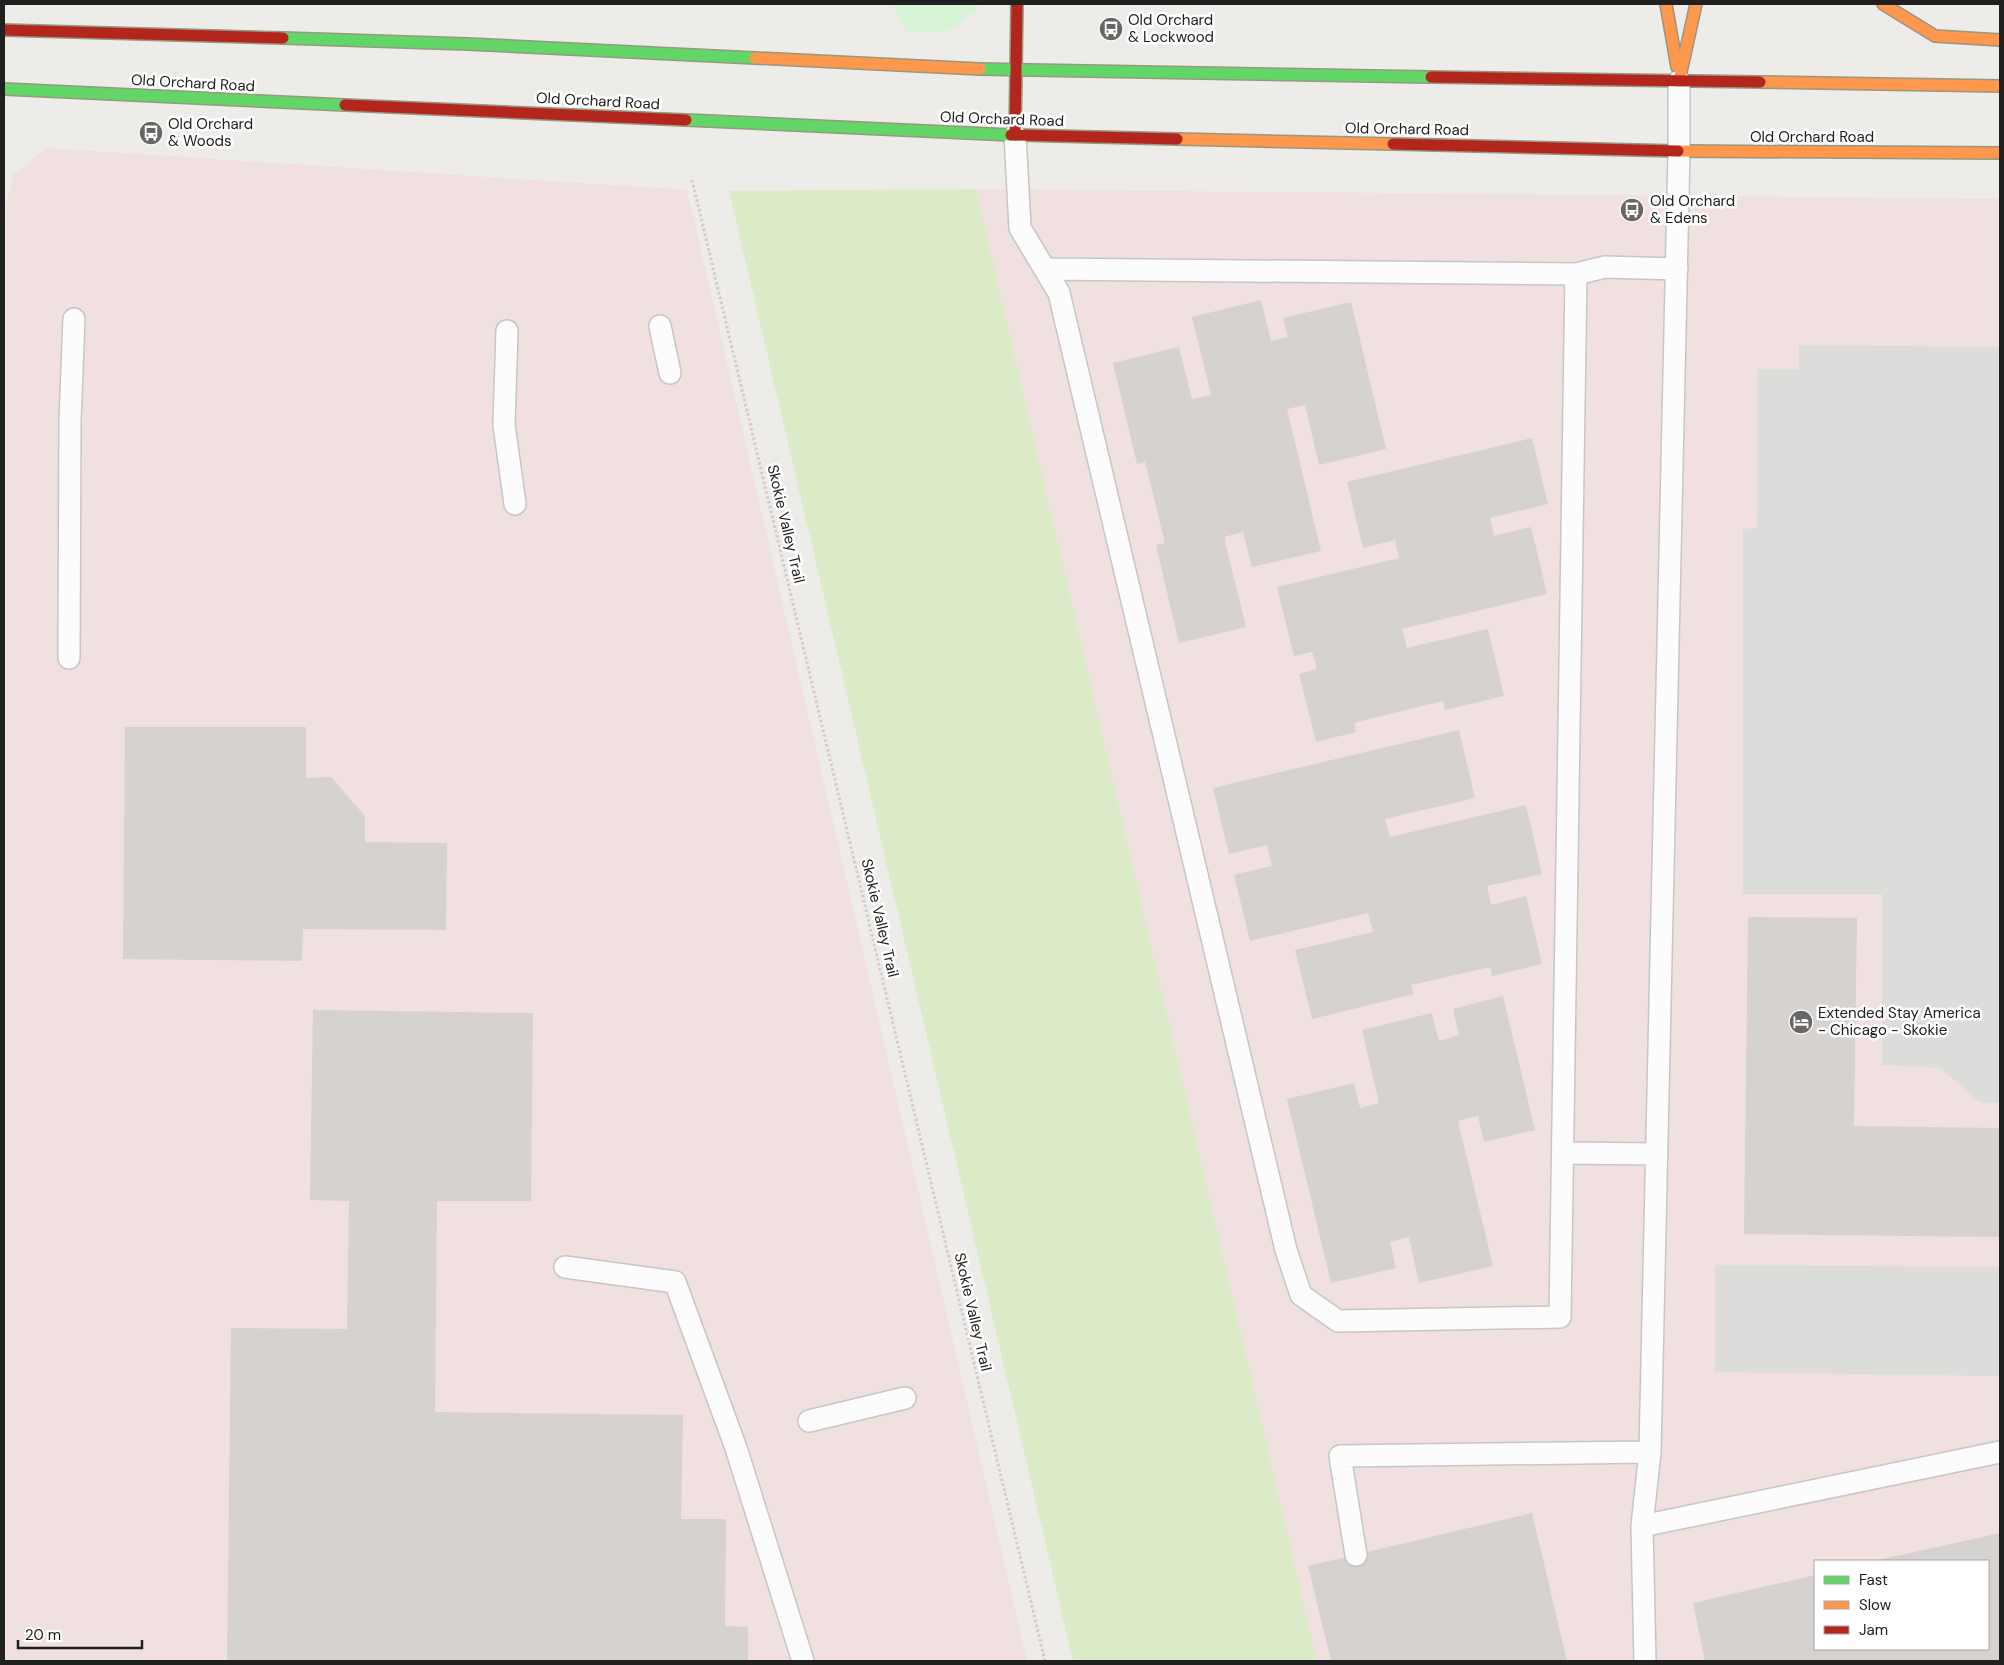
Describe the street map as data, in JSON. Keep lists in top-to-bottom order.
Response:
{
  "streets": {
    "main road": ["Old Orchard Road"],
    "path": ["Skokie Valley Trail"]
  },
  "places": {
    "bus stop": ["Old Orchard & Lockwood", "Old Orchard & Woods", "Old Orchard & Edens"],
    "hotel": ["Extended Stay America - Chicago - Skokie"]
  },
  "legend": ["Fast", "Slow", "Jam"],
  "scale_bar": "20 m"
}
